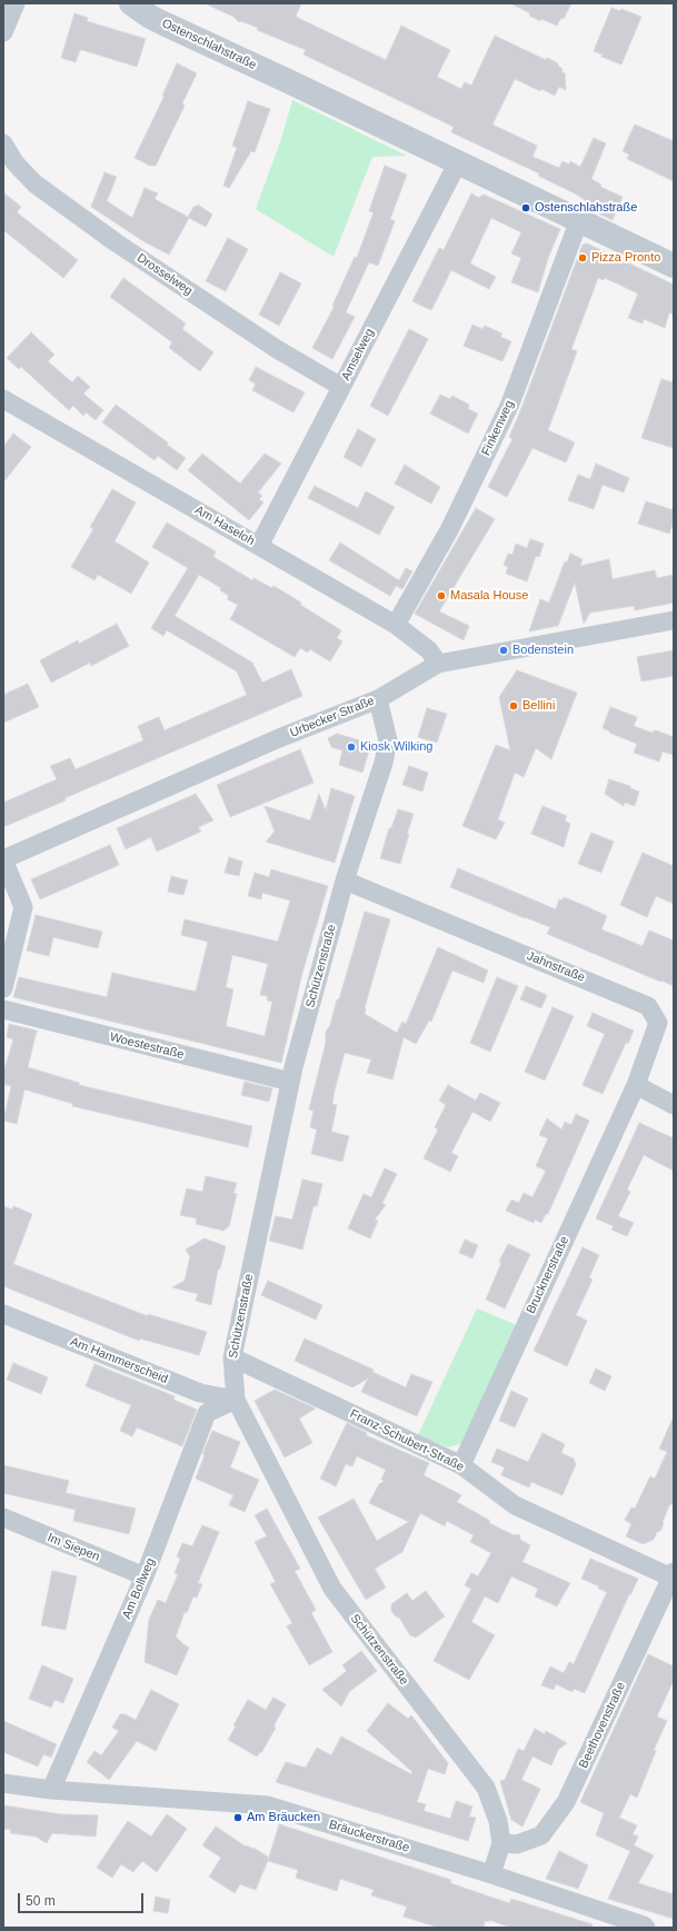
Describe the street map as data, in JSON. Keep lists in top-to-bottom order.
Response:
{
  "streets": {
    "street": [
      "Ostenschlahstraße",
      "Drosselweg",
      "Amselweg",
      "Finkenweg",
      "Am Haseloh",
      "Urbecker Straße",
      "Schützenstraße",
      "Jahnstraße",
      "Woestestraße",
      "Brucknerstraße",
      "Am Hammerscheid",
      "Franz-Schubert-Straße",
      "Im Siepen",
      "Am Bollweg",
      "Beethovenstraße",
      "Bräuckerstraße"
    ]
  },
  "crossings": [
    ["Ostenschlahstraße", "Amselweg"],
    ["Ostenschlahstraße", "Finkenweg"],
    ["Drosselweg", "Amselweg"],
    ["Amselweg", "Am Haseloh"],
    ["Finkenweg", "Am Haseloh"],
    ["Am Haseloh", "Urbecker Straße"],
    ["Urbecker Straße", "Schützenstraße"],
    ["Schützenstraße", "Jahnstraße"],
    ["Schützenstraße", "Woestestraße"],
    ["Schützenstraße", "Am Hammerscheid"],
    ["Schützenstraße", "Franz-Schubert-Straße"],
    ["Schützenstraße", "Am Bollweg"],
    ["Schützenstraße", "Beethovenstraße"],
    ["Schützenstraße", "Bräuckerstraße"],
    ["Jahnstraße", "Brucknerstraße"],
    ["Brucknerstraße", "Franz-Schubert-Straße"],
    ["Am Hammerscheid", "Am Bollweg"],
    ["Franz-Schubert-Straße", "Beethovenstraße"],
    ["Im Siepen", "Am Bollweg"],
    ["Am Bollweg", "Bräuckerstraße"]
  ],
  "places": [
    "Ostenschlahstraße",
    "Pizza Pronto",
    "Masala House",
    "Bodenstein",
    "Bellini",
    "Kiosk Wilking",
    "Am Bräucken"
  ],
  "scale_bar": "50 m"
}
